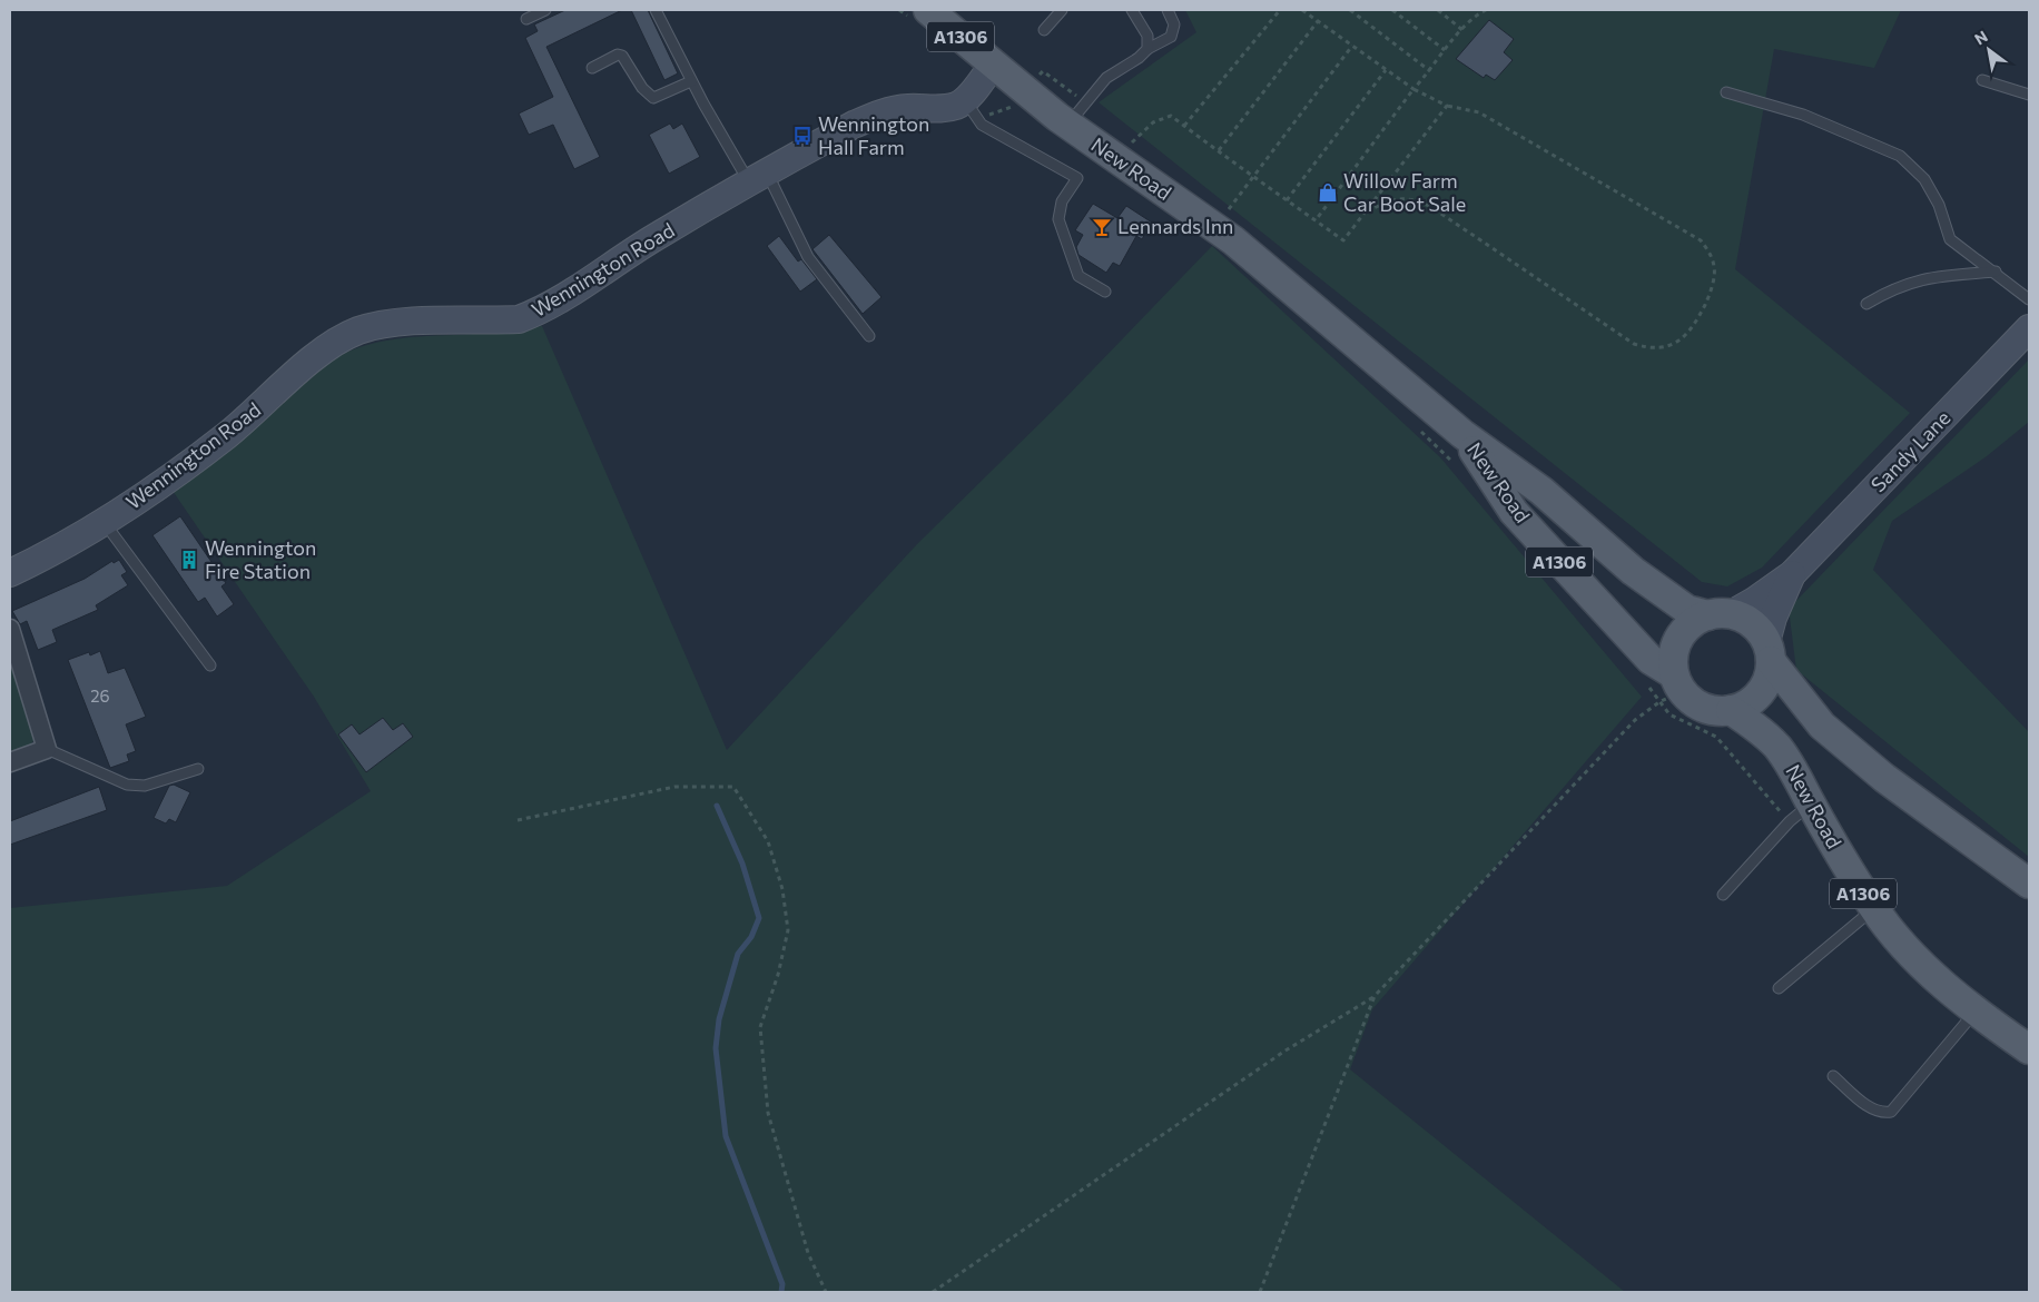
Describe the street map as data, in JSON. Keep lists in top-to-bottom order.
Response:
{
  "streets": {
    "main road": [
      "A1306",
      "New Road",
      "Wennington Road",
      "Sandy Lane"
    ]
  },
  "crossings": [
    ["New Road", "Sandy Lane"]
  ],
  "places": {
    "bus stop": ["Wennington Hall Farm"],
    "shop": ["Willow Farm Car Boot Sale"],
    "bar": ["Lennards Inn"],
    "building": ["Wennington Fire Station"]
  },
  "house_numbers": ["26"],
  "north": "top left"
}
